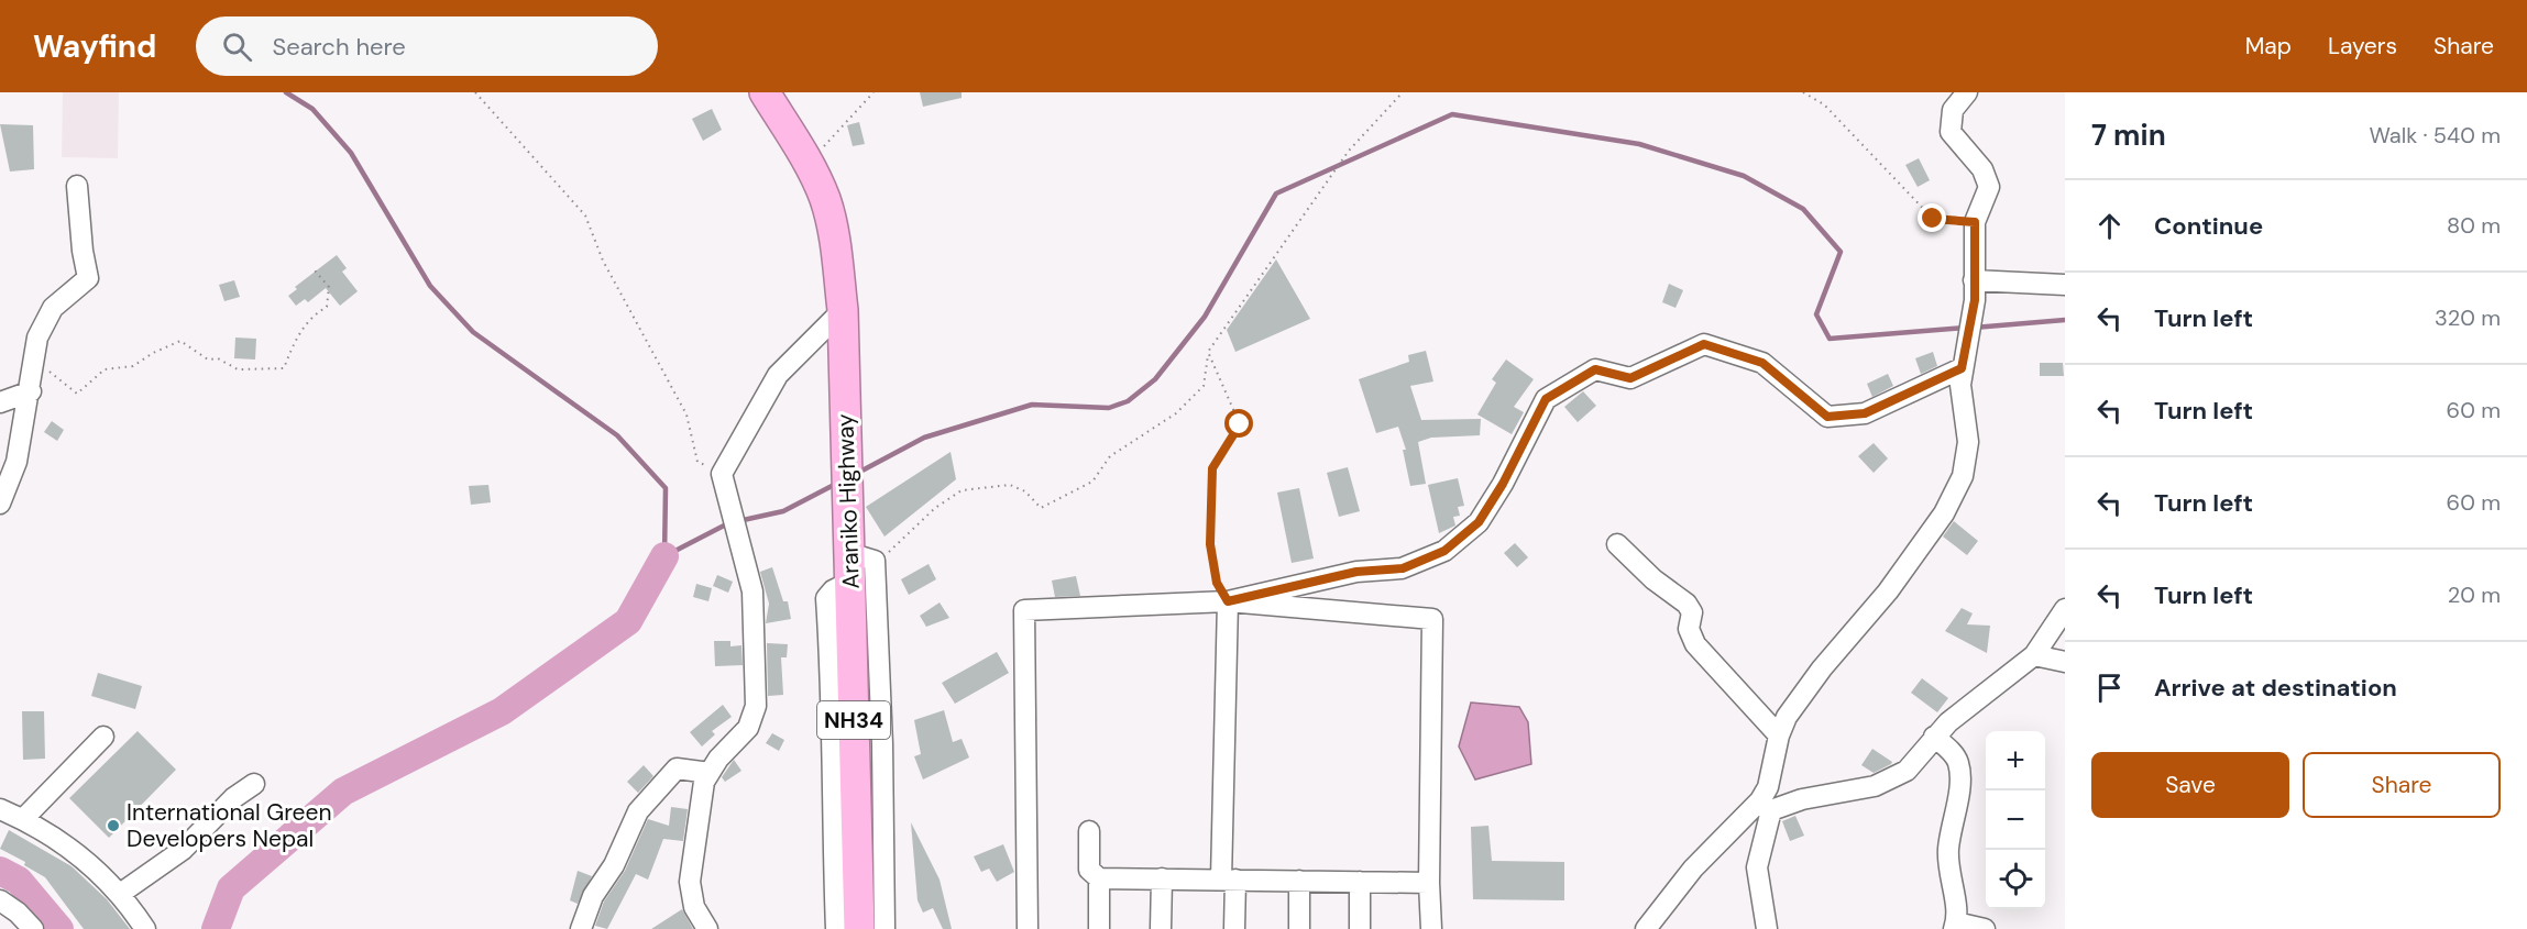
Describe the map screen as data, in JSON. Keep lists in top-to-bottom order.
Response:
{
  "streets": {
    "highway": ["Araniko Highway", "NH34"]
  },
  "places": ["International Green Developers Nepal"],
  "page": {
    "header": "Wayfind",
    "search": "Search here",
    "nav": ["Map", "Layers", "Share"],
    "heading": ["7 min", "Walk · 540 m"],
    "list": [
      ["Continue", "80 m"],
      ["Turn left", "320 m"],
      ["Turn left", "60 m"],
      ["Turn left", "60 m"],
      ["Turn left", "20 m"],
      "Arrive at destination"
    ],
    "map_buttons": ["+", "−"],
    "buttons": ["Save", "Share"]
  }
}
